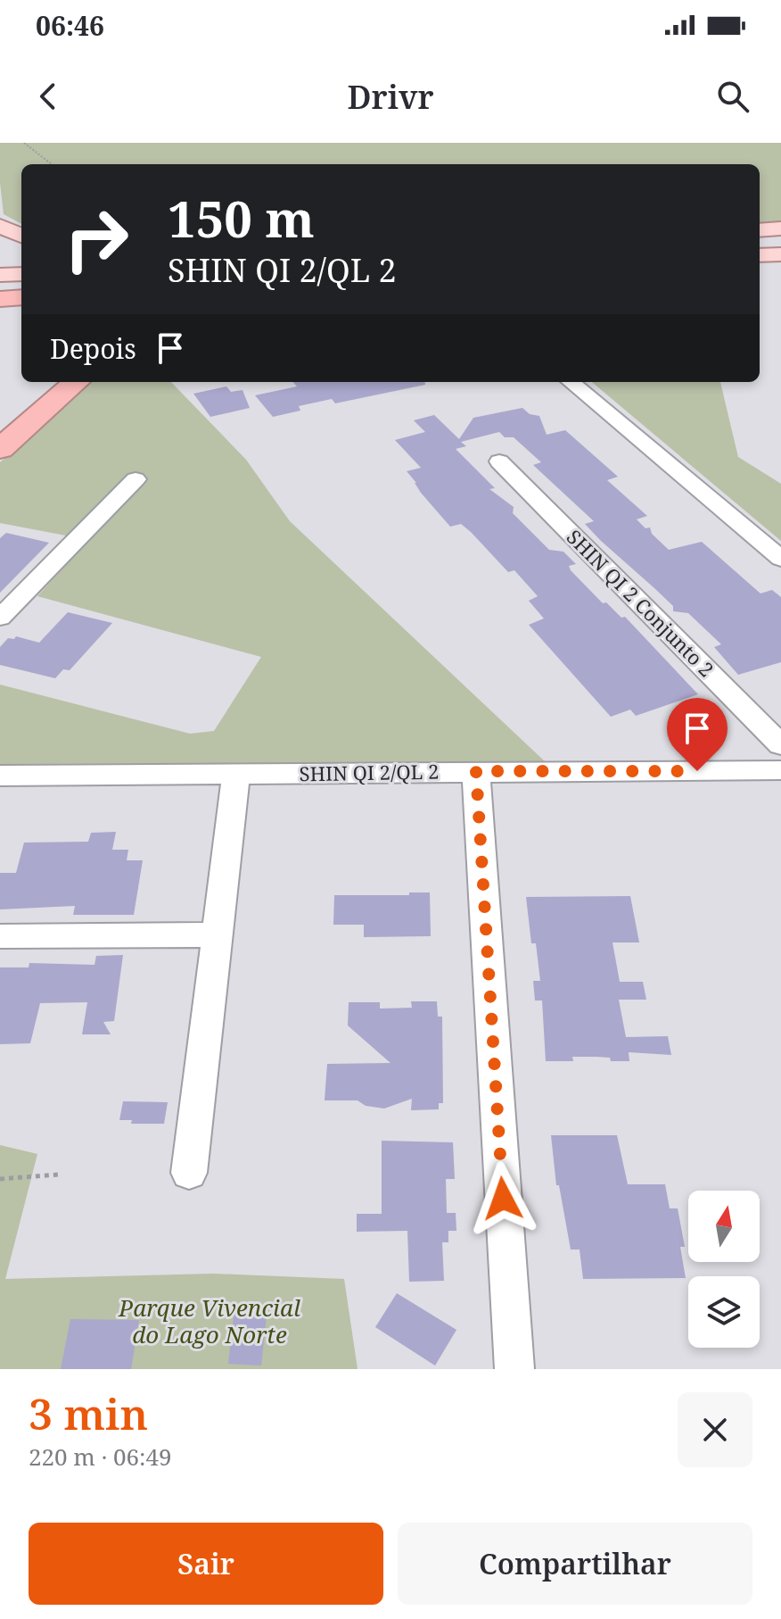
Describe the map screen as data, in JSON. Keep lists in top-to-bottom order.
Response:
{
  "streets": {
    "street": ["SHIN QI 2 Conjunto 2", "SHIN QI 2/QL 2"]
  },
  "parks": ["Parque Vivencial do Lago Norte"],
  "north": "top",
  "page": {
    "status": "06:46",
    "header": "Drivr",
    "turn": ["150 m", "SHIN QI 2/QL 2"],
    "then": "Depois",
    "heading": ["3 min", "220 m · 06:49"],
    "buttons": ["Sair", "Compartilhar"]
  }
}
